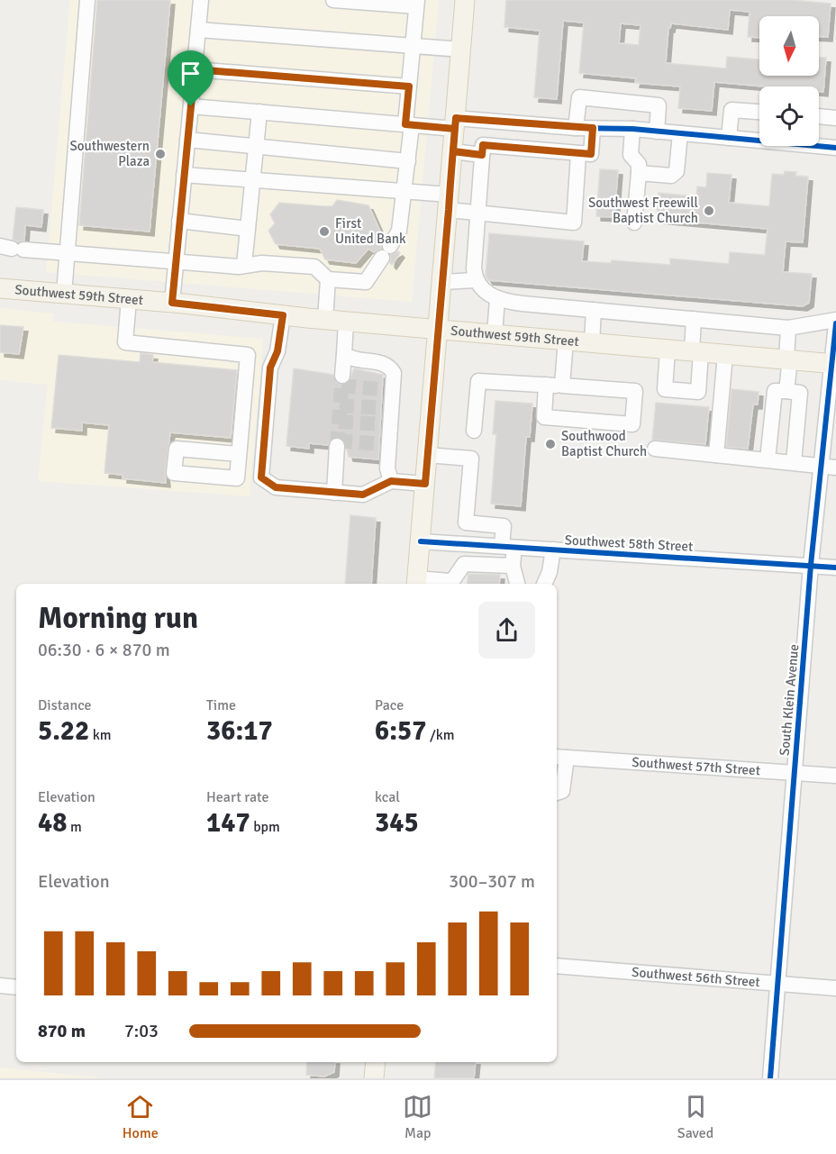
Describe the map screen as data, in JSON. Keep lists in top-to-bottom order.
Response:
{
  "streets": {
    "main road": ["Southwest 59th Street"],
    "street": [
      "Southwest 58th Street",
      "South Klein Avenue",
      "Southwest 57th Street",
      "Southwest 56th Street"
    ]
  },
  "crossings": [
    ["Southwest 59th Street", "South Klein Avenue"],
    ["Southwest 58th Street", "South Klein Avenue"],
    ["South Klein Avenue", "Southwest 57th Street"],
    ["South Klein Avenue", "Southwest 56th Street"]
  ],
  "places": [
    "Southwestern Plaza",
    "Southwest Freewill Baptist Church",
    "First United Bank",
    "Southwood Baptist Church"
  ],
  "north": "bottom",
  "page": {
    "heading": ["Morning run", "06:30 · 6 × 870 m"],
    "stats": [
      ["Distance", "5.22 km"],
      ["Time", "36:17"],
      ["Pace", "6:57 /km"],
      ["Elevation", "48 m"],
      ["Heart rate", "147 bpm"],
      ["kcal", "345"]
    ],
    "chart": ["Elevation", "300–307 m"],
    "list": [
      {
        "name": "870 m",
        "note": "7:03"
      }
    ],
    "tabs": ["Home", "Map", "Saved"]
  }
}
